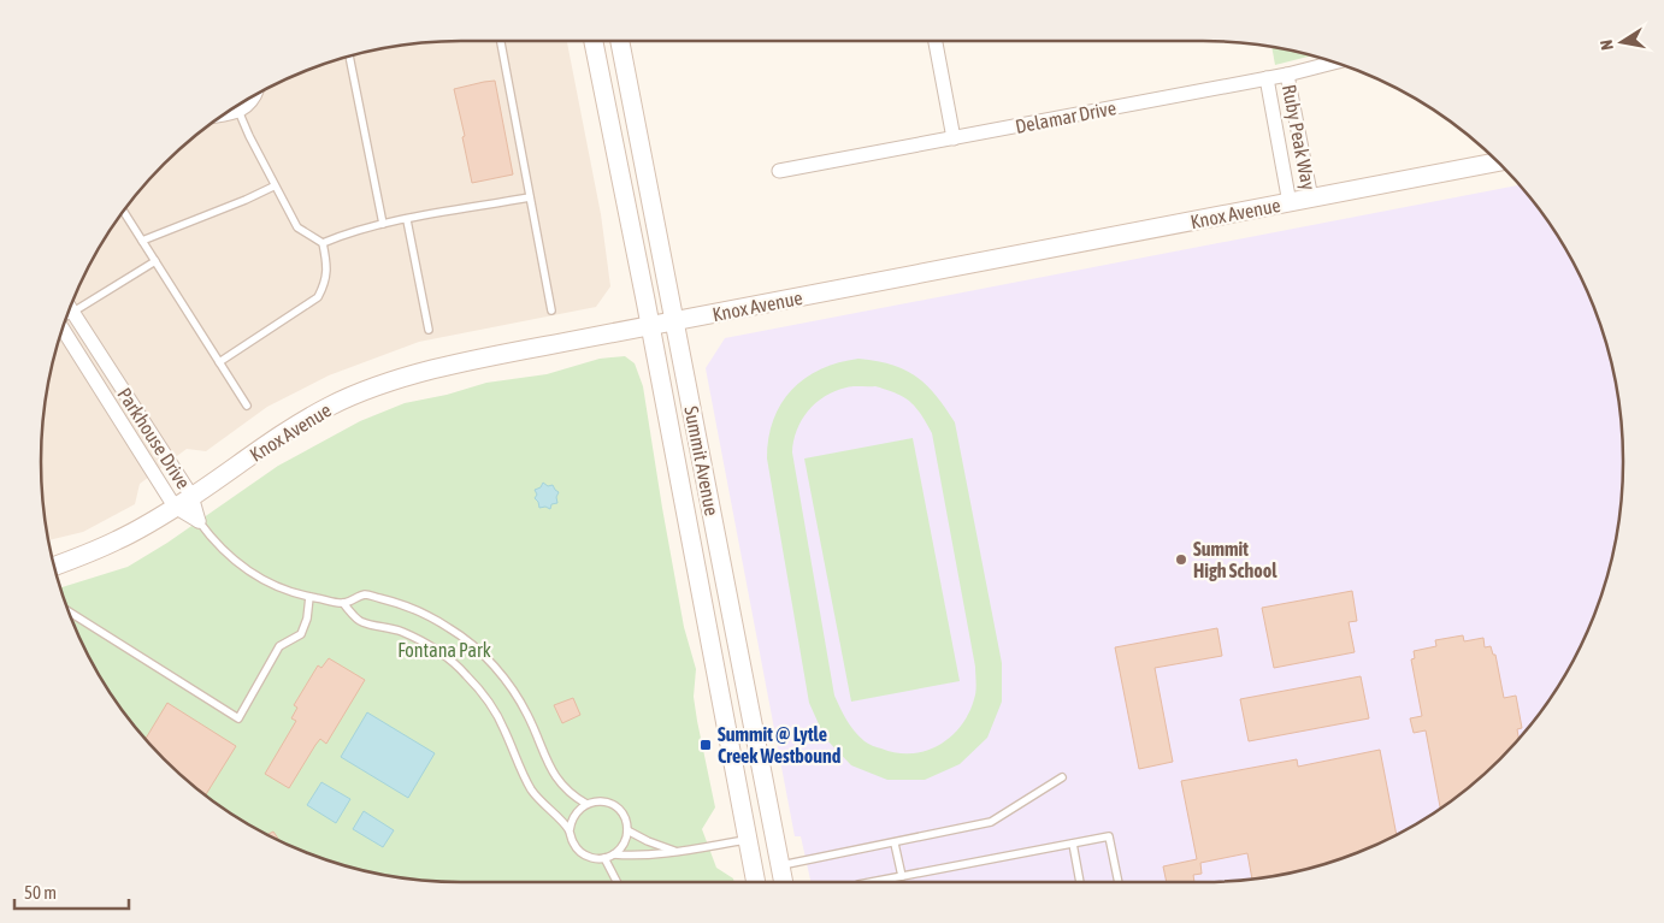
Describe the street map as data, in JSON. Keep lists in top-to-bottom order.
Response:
{
  "streets": {
    "main road": ["Knox Avenue", "Summit Avenue"],
    "street": ["Delamar Drive", "Ruby Peak Way", "Parkhouse Drive"]
  },
  "crossings": [
    ["Delamar Drive", "Ruby Peak Way"],
    ["Ruby Peak Way", "Knox Avenue"],
    ["Knox Avenue", "Parkhouse Drive"],
    ["Knox Avenue", "Summit Avenue"]
  ],
  "parks": ["Fontana Park"],
  "places": {
    "other": ["Summit High School"],
    "transit": ["Summit @ Lytle Creek Westbound"]
  },
  "scale_bar": "50 m",
  "north": "left"
}
